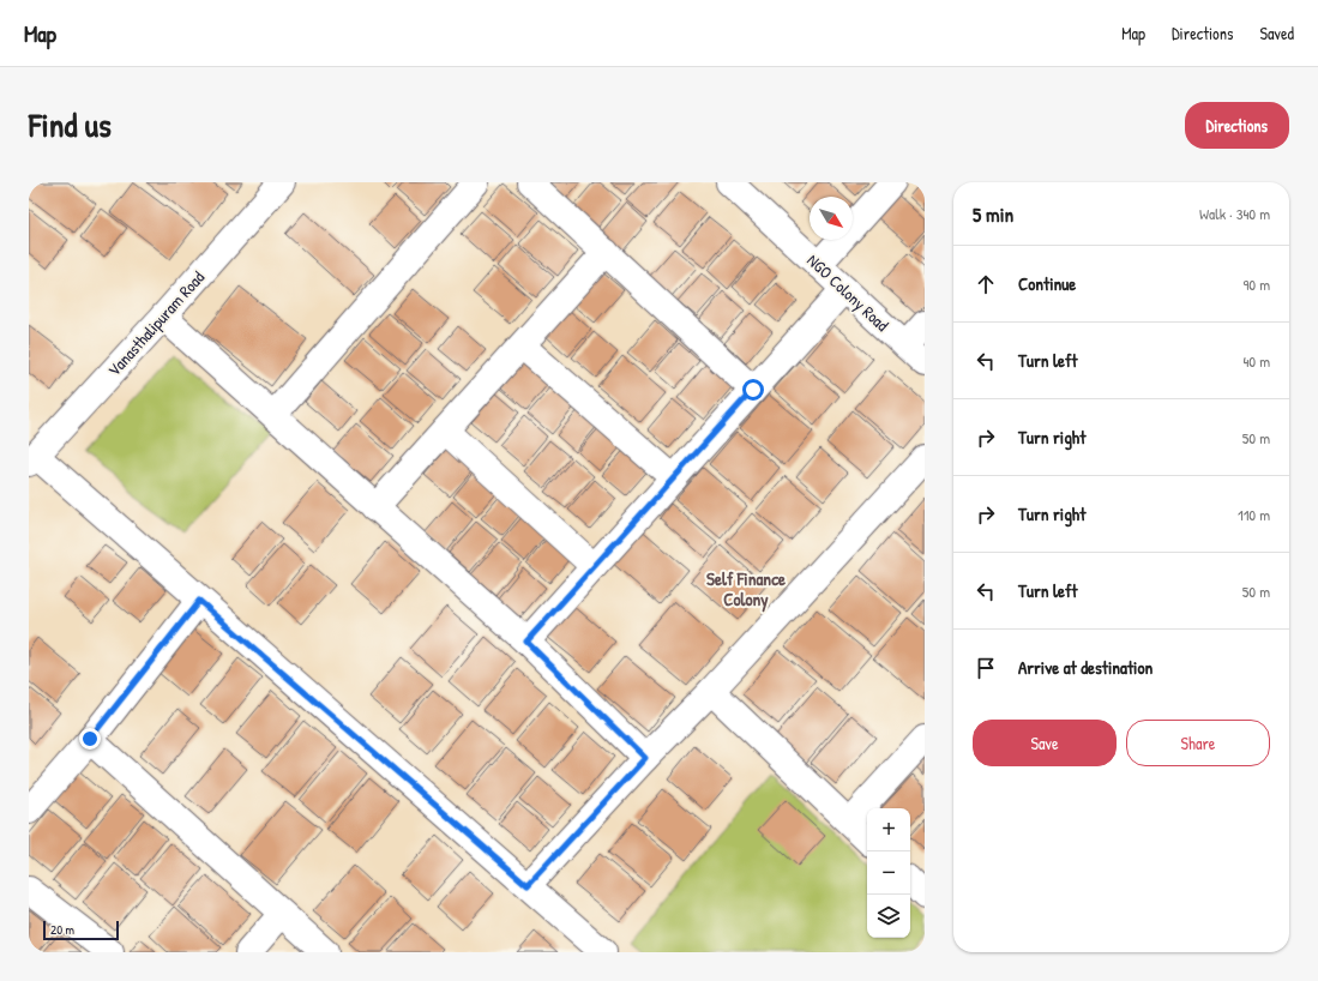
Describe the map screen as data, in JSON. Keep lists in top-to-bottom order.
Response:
{
  "streets": {
    "street": ["NGO Colony Road", "Vanasthalipuram Road"]
  },
  "districts": ["Self Finance Colony"],
  "scale_bar": "20 m",
  "north": "bottom right",
  "page": {
    "header": "Map",
    "nav": ["Map", "Directions", "Saved"],
    "title": "Find us",
    "buttons": [
      "Directions",
      ["Save", "Share"]
    ],
    "heading": ["5 min", "Walk · 340 m"],
    "list": [
      ["Continue", "90 m"],
      ["Turn left", "40 m"],
      ["Turn right", "50 m"],
      ["Turn right", "110 m"],
      ["Turn left", "50 m"],
      "Arrive at destination"
    ],
    "map_buttons": ["+", "−"],
    "scale": "20 m"
  }
}
